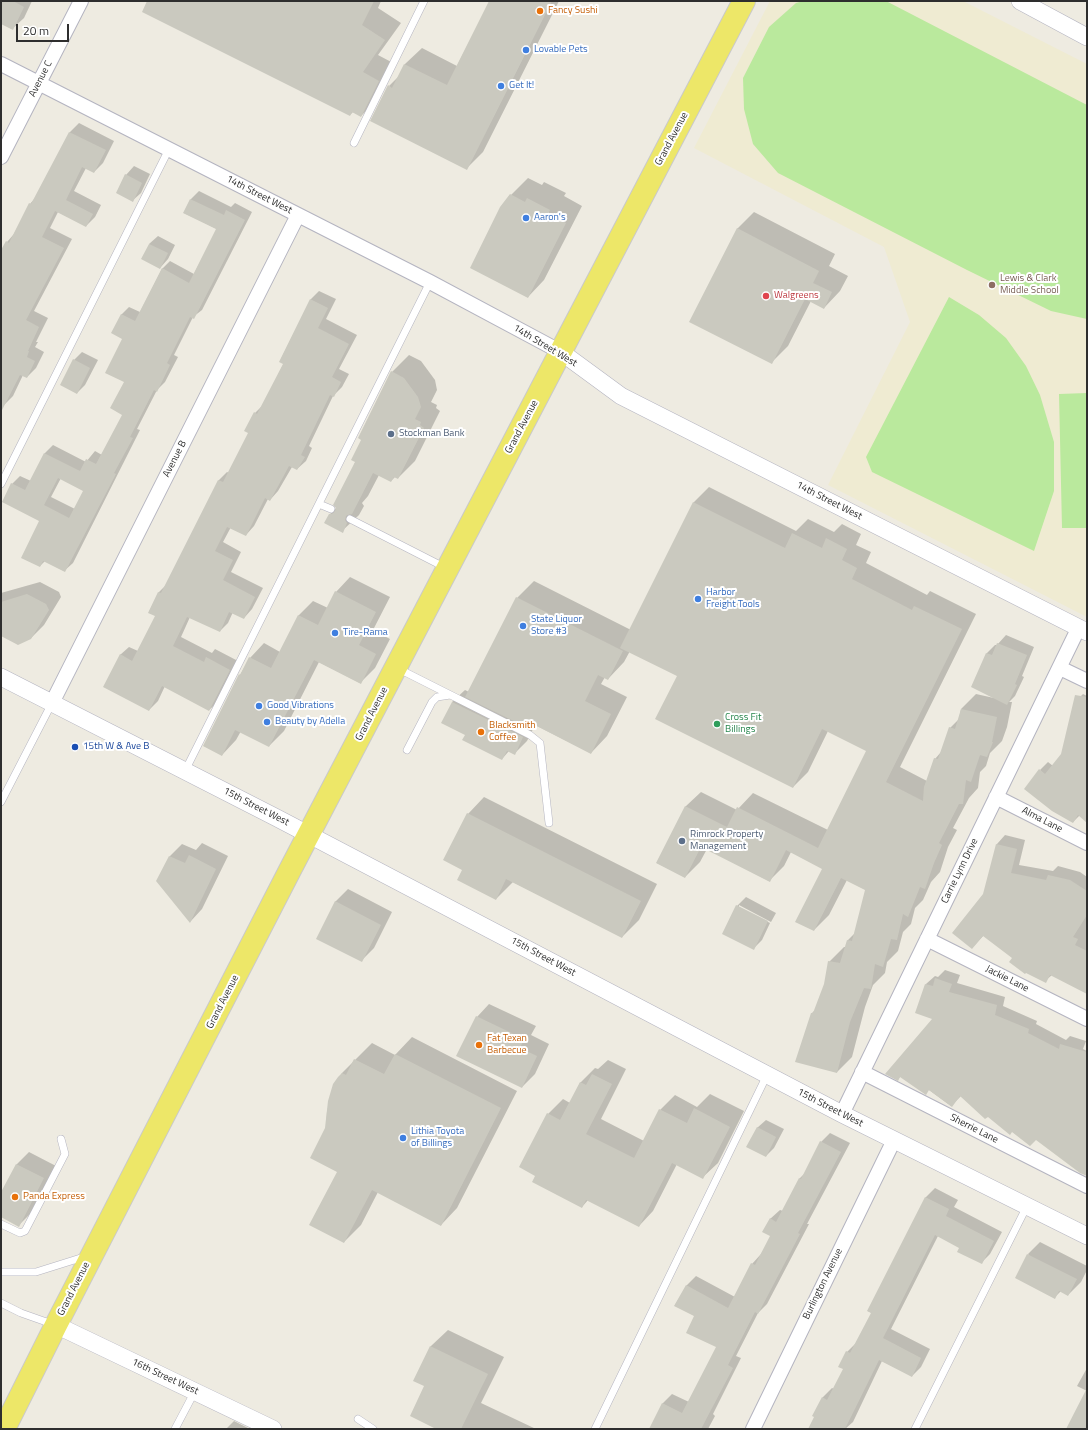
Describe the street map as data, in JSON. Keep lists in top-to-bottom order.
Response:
{
  "streets": {
    "main road": ["Grand Avenue"],
    "street": [
      "Avenue C",
      "14th Street West",
      "Avenue B",
      "15th Street West",
      "Alma Lane",
      "Carrie Lynn Drive",
      "Jackie Lane",
      "Sherrie Lane",
      "Burlington Avenue",
      "16th Street West"
    ]
  },
  "crossings": [
    ["Avenue C", "14th Street West"],
    ["Grand Avenue", "14th Street West"],
    ["Grand Avenue", "15th Street West"],
    ["Grand Avenue", "16th Street West"],
    ["14th Street West", "Avenue B"],
    ["14th Street West", "Carrie Lynn Drive"],
    ["Avenue B", "15th Street West"],
    ["15th Street West", "Carrie Lynn Drive"],
    ["15th Street West", "Burlington Avenue"],
    ["Alma Lane", "Carrie Lynn Drive"],
    ["Carrie Lynn Drive", "Jackie Lane"],
    ["Carrie Lynn Drive", "Sherrie Lane"]
  ],
  "places": [
    "Fancy Sushi",
    "Lovable Pets",
    "Get It!",
    "Aaron's",
    "Lewis & Clark Middle School",
    "Walgreens",
    "Stockman Bank",
    "Harbor Freight Tools",
    "State Liquor Store #3",
    "Tire-Rama",
    "Good Vibrations",
    "Beauty by Adella",
    "Cross Fit Billings",
    "Blacksmith Coffee",
    "15th W & Ave B",
    "Rimrock Property Management",
    "Fat Texan Barbecue",
    "Lithia Toyota of Billings",
    "Panda Express"
  ],
  "scale_bar": "20 m"
}
